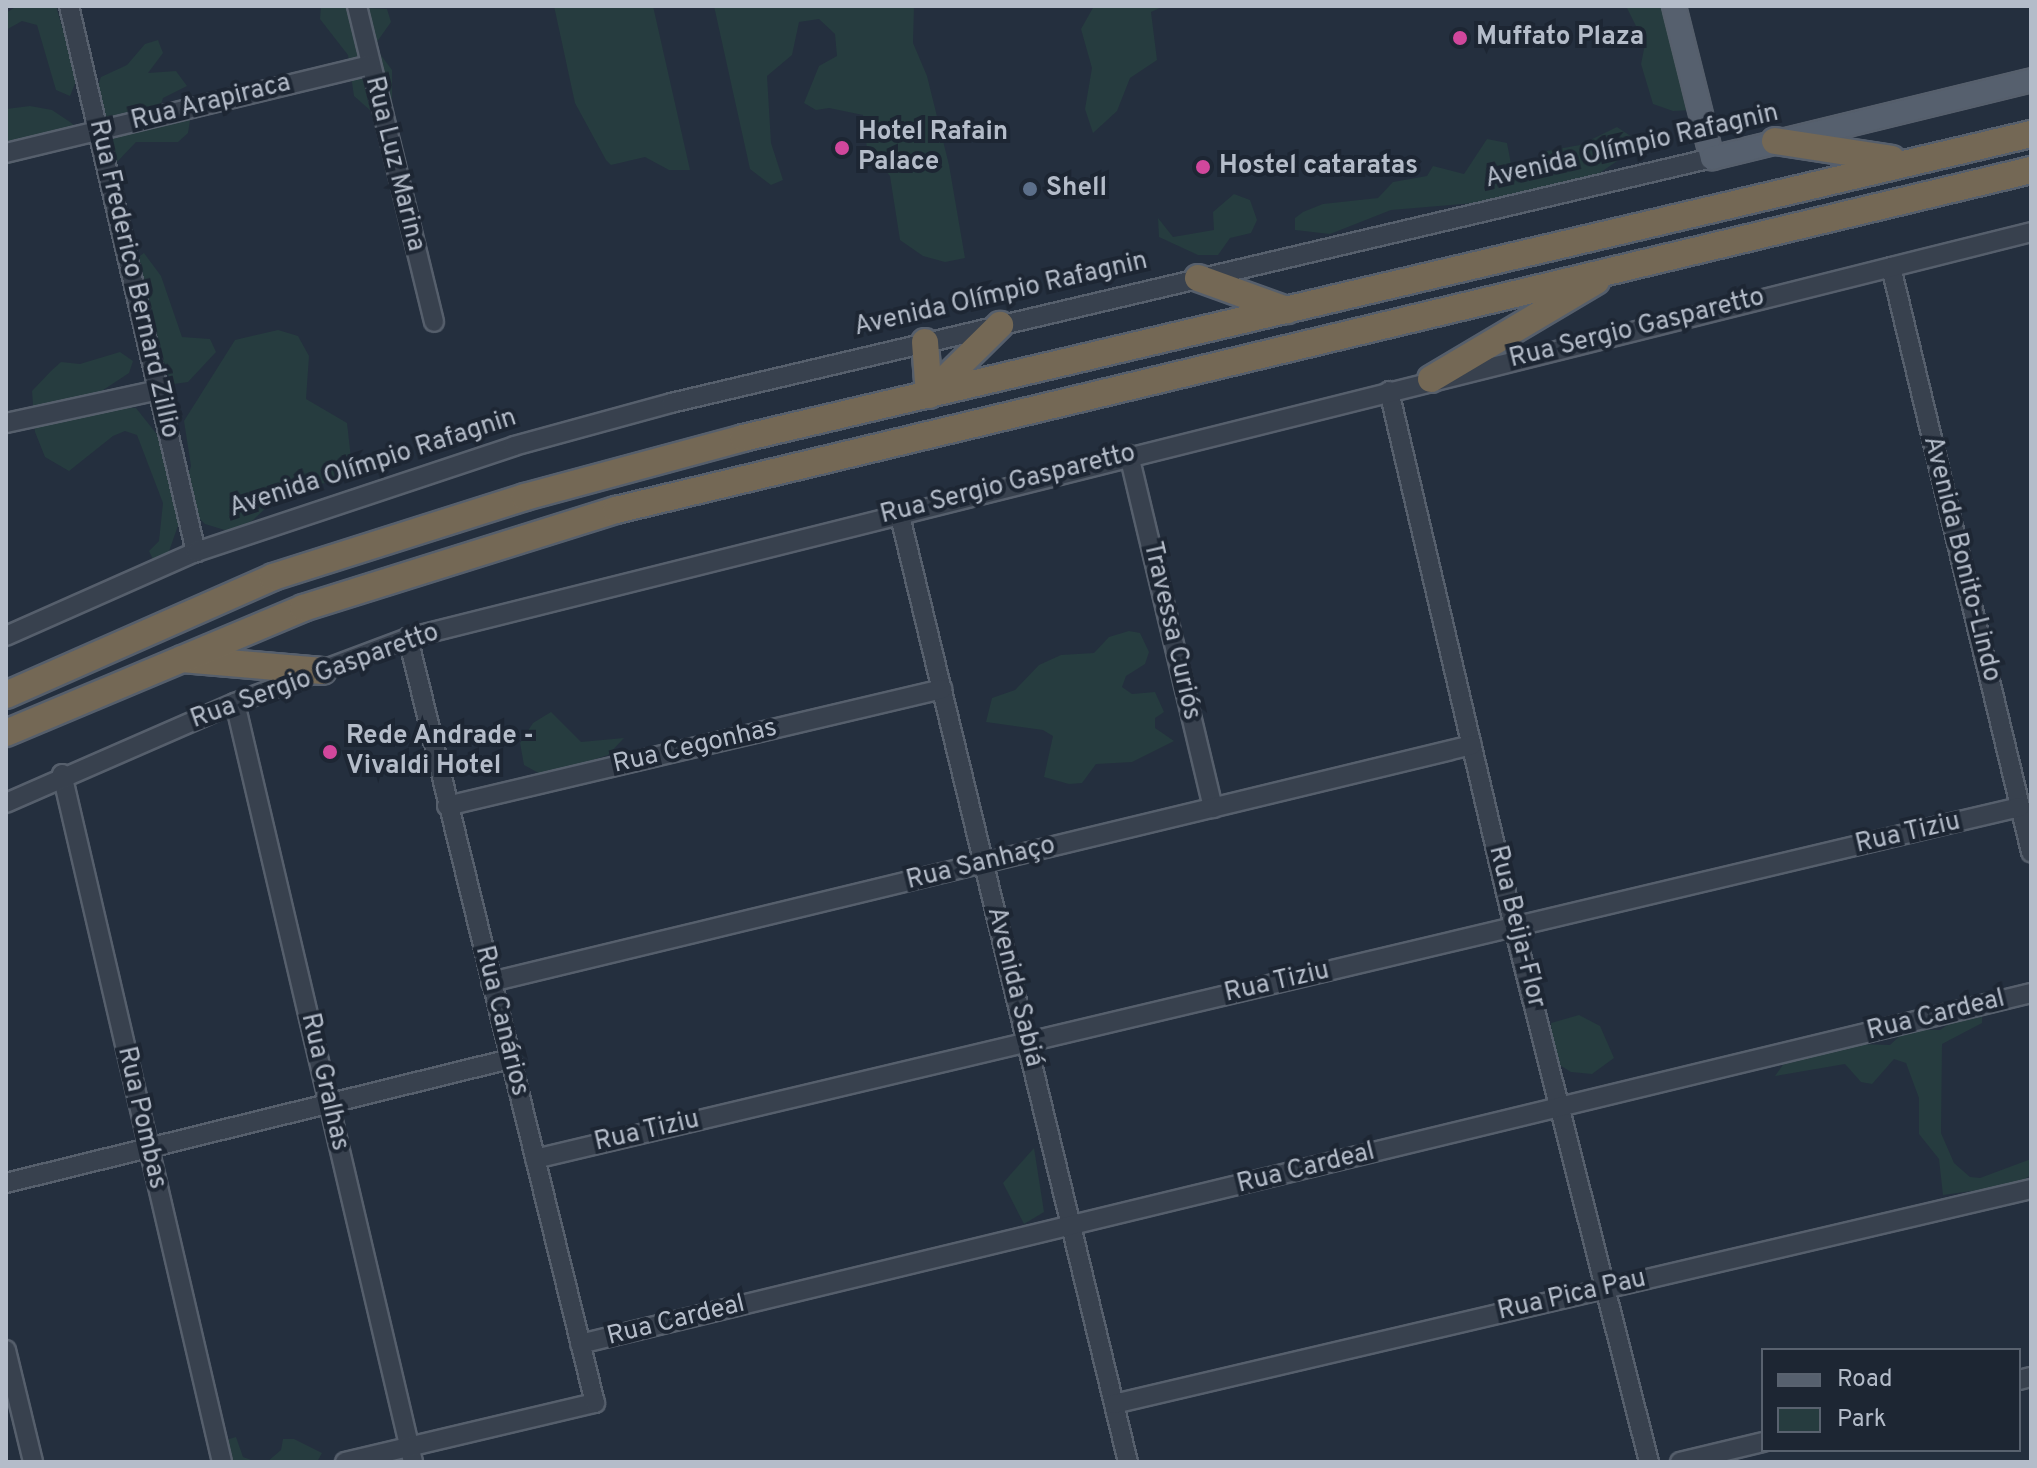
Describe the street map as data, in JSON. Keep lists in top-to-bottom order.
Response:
{
  "streets": {
    "main road": ["Avenida Olímpio Rafagnin"],
    "street": [
      "Rua Arapiraca",
      "Rua Luz Marina",
      "Rua Frederico Bernard Zillio",
      "Rua Sergio Gasparetto",
      "Avenida Bonito-Lindo",
      "Travessa Curiós",
      "Rua Cegonhas",
      "Rua Tiziu",
      "Rua Sanhaço",
      "Rua Beija-Flor",
      "Avenida Sabiá",
      "Rua Cardeal",
      "Rua Canários",
      "Rua Gralhas",
      "Rua Pombas",
      "Rua Pica Pau"
    ]
  },
  "crossings": [
    ["Rua Arapiraca", "Rua Luz Marina"],
    ["Rua Arapiraca", "Rua Frederico Bernard Zillio"],
    ["Avenida Olímpio Rafagnin", "Rua Frederico Bernard Zillio"],
    ["Rua Sergio Gasparetto", "Avenida Bonito-Lindo"],
    ["Rua Sergio Gasparetto", "Travessa Curiós"],
    ["Rua Sergio Gasparetto", "Rua Beija-Flor"],
    ["Rua Sergio Gasparetto", "Avenida Sabiá"],
    ["Rua Sergio Gasparetto", "Rua Canários"],
    ["Rua Sergio Gasparetto", "Rua Gralhas"],
    ["Rua Sergio Gasparetto", "Rua Pombas"],
    ["Avenida Bonito-Lindo", "Rua Tiziu"],
    ["Travessa Curiós", "Rua Sanhaço"],
    ["Rua Cegonhas", "Avenida Sabiá"],
    ["Rua Cegonhas", "Rua Canários"],
    ["Rua Tiziu", "Rua Beija-Flor"],
    ["Rua Tiziu", "Avenida Sabiá"],
    ["Rua Tiziu", "Rua Canários"],
    ["Rua Sanhaço", "Rua Beija-Flor"],
    ["Rua Sanhaço", "Avenida Sabiá"],
    ["Rua Sanhaço", "Rua Canários"],
    ["Rua Beija-Flor", "Rua Cardeal"],
    ["Rua Beija-Flor", "Rua Pica Pau"],
    ["Avenida Sabiá", "Rua Cardeal"],
    ["Avenida Sabiá", "Rua Pica Pau"],
    ["Rua Cardeal", "Rua Canários"],
    ["Rua Canários", "Rua Gralhas"]
  ],
  "places": [
    "Muffato Plaza",
    "Hotel Rafain Palace",
    "Hostel cataratas",
    "Shell",
    "Rede Andrade - Vivaldi Hotel"
  ],
  "legend": ["Road", "Park"]
}
